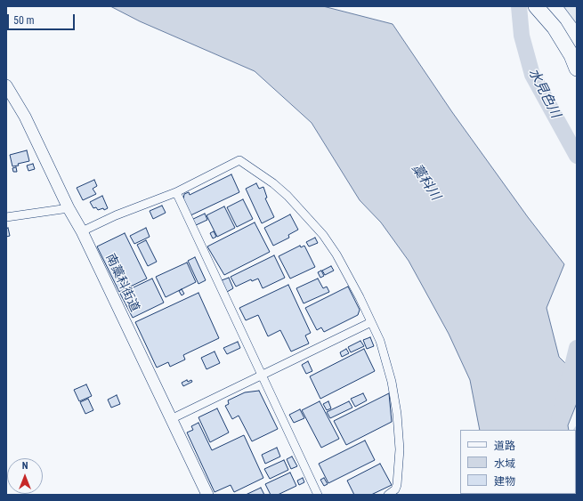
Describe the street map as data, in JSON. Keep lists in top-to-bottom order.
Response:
{
  "streets": {
    "main road": ["南藁科街道"]
  },
  "water": ["水見色川", "藁科川"],
  "legend": ["道路", "水域", "建物"],
  "scale_bar": "50 m",
  "north": "top"
}
